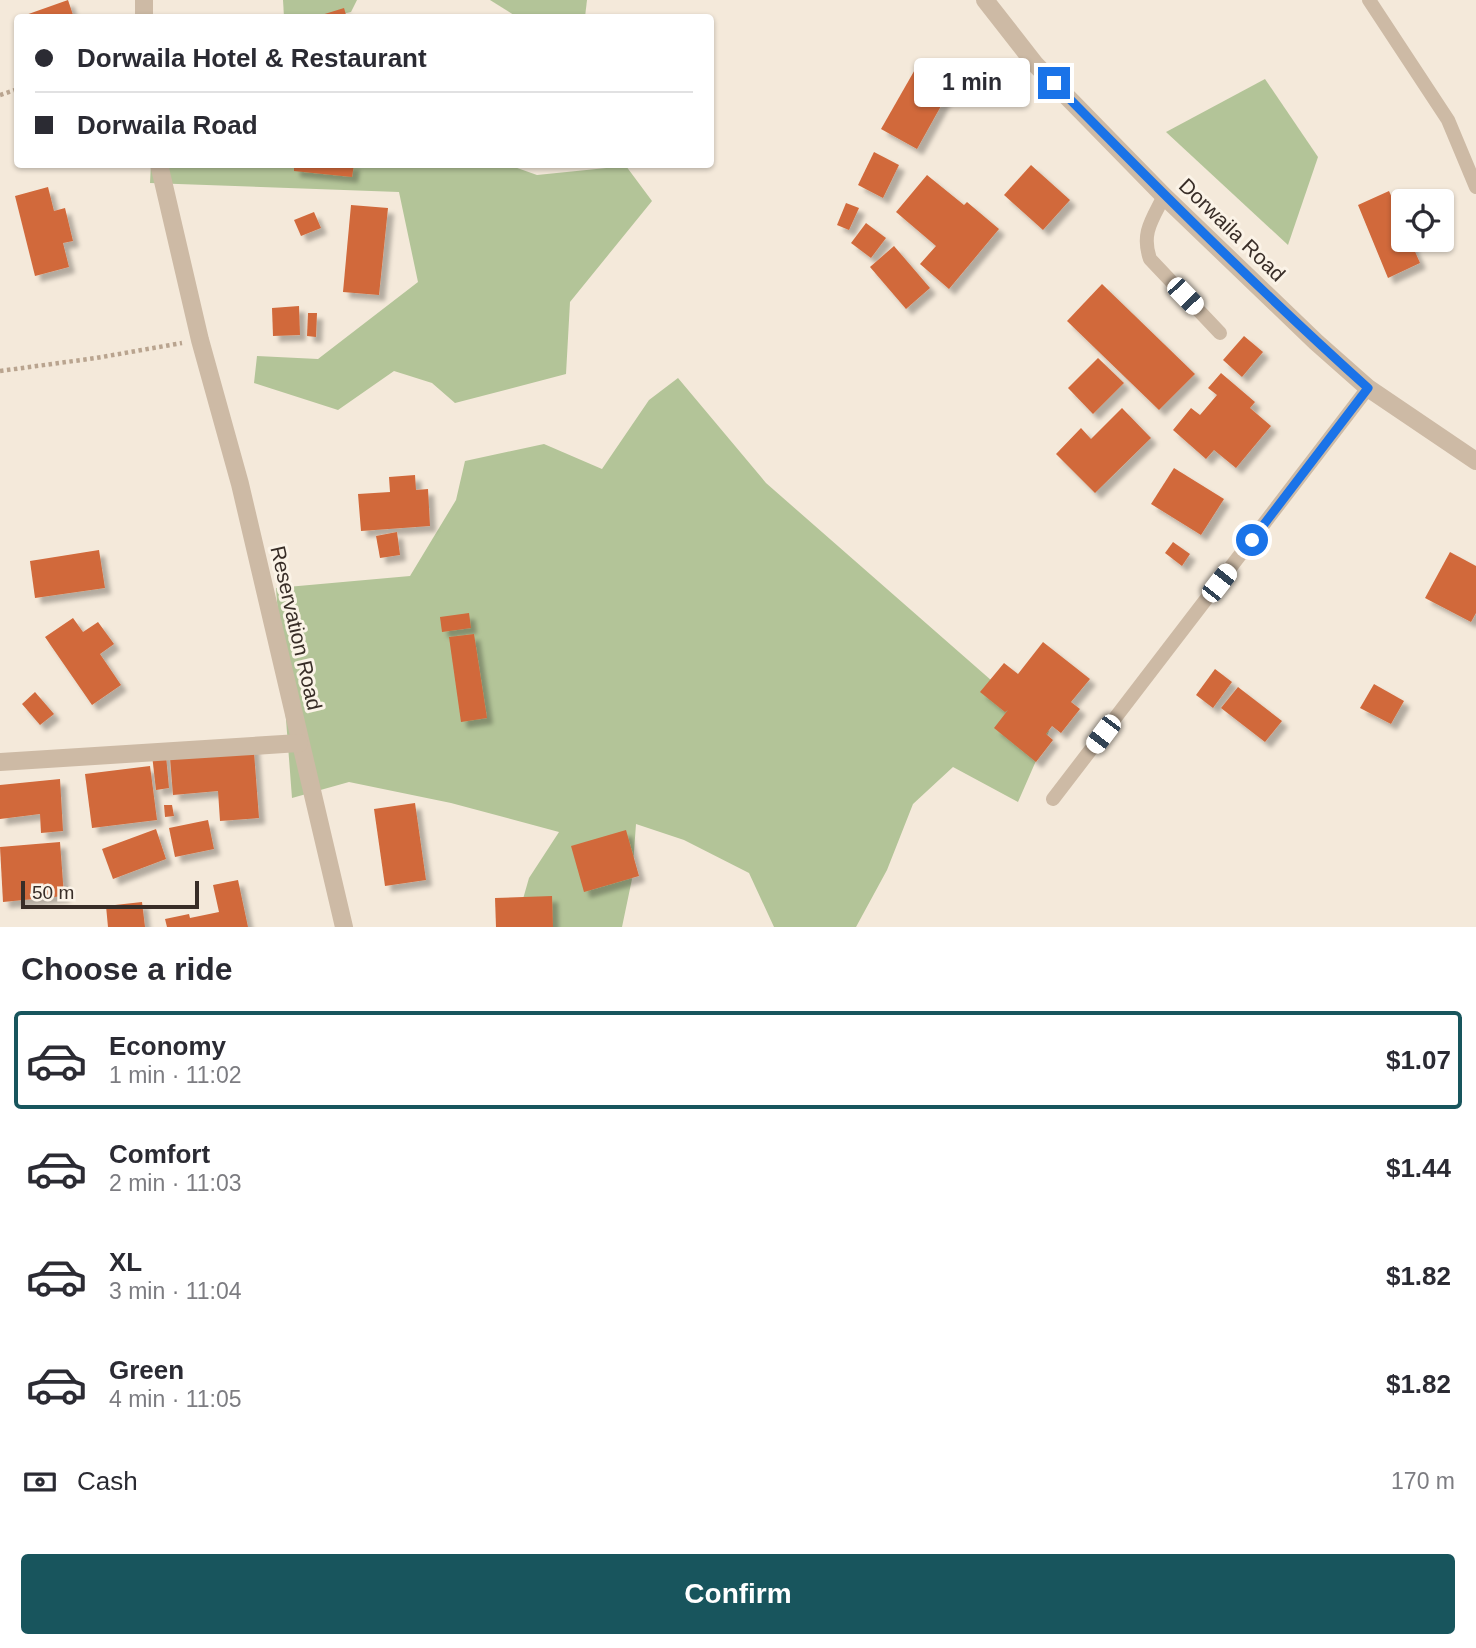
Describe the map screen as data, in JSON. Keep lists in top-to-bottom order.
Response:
{
  "streets": {
    "street": ["Dorwaila Road", "Reservation Road"]
  },
  "scale_bar": "50 m",
  "page": {
    "banner": ["Dorwaila Hotel & Restaurant", "Dorwaila Road"],
    "bubble": "1 min",
    "scale": "50 m",
    "heading": "Choose a ride",
    "list": [
      {
        "name": "Economy",
        "note": "1 min · 11:02",
        "value": "$1.07"
      },
      {
        "name": "Comfort",
        "note": "2 min · 11:03",
        "value": "$1.44"
      },
      {
        "name": "XL",
        "note": "3 min · 11:04",
        "value": "$1.82"
      },
      {
        "name": "Green",
        "note": "4 min · 11:05",
        "value": "$1.82"
      }
    ],
    "pay": ["Cash", "170 m"],
    "buttons": "Confirm"
  }
}
